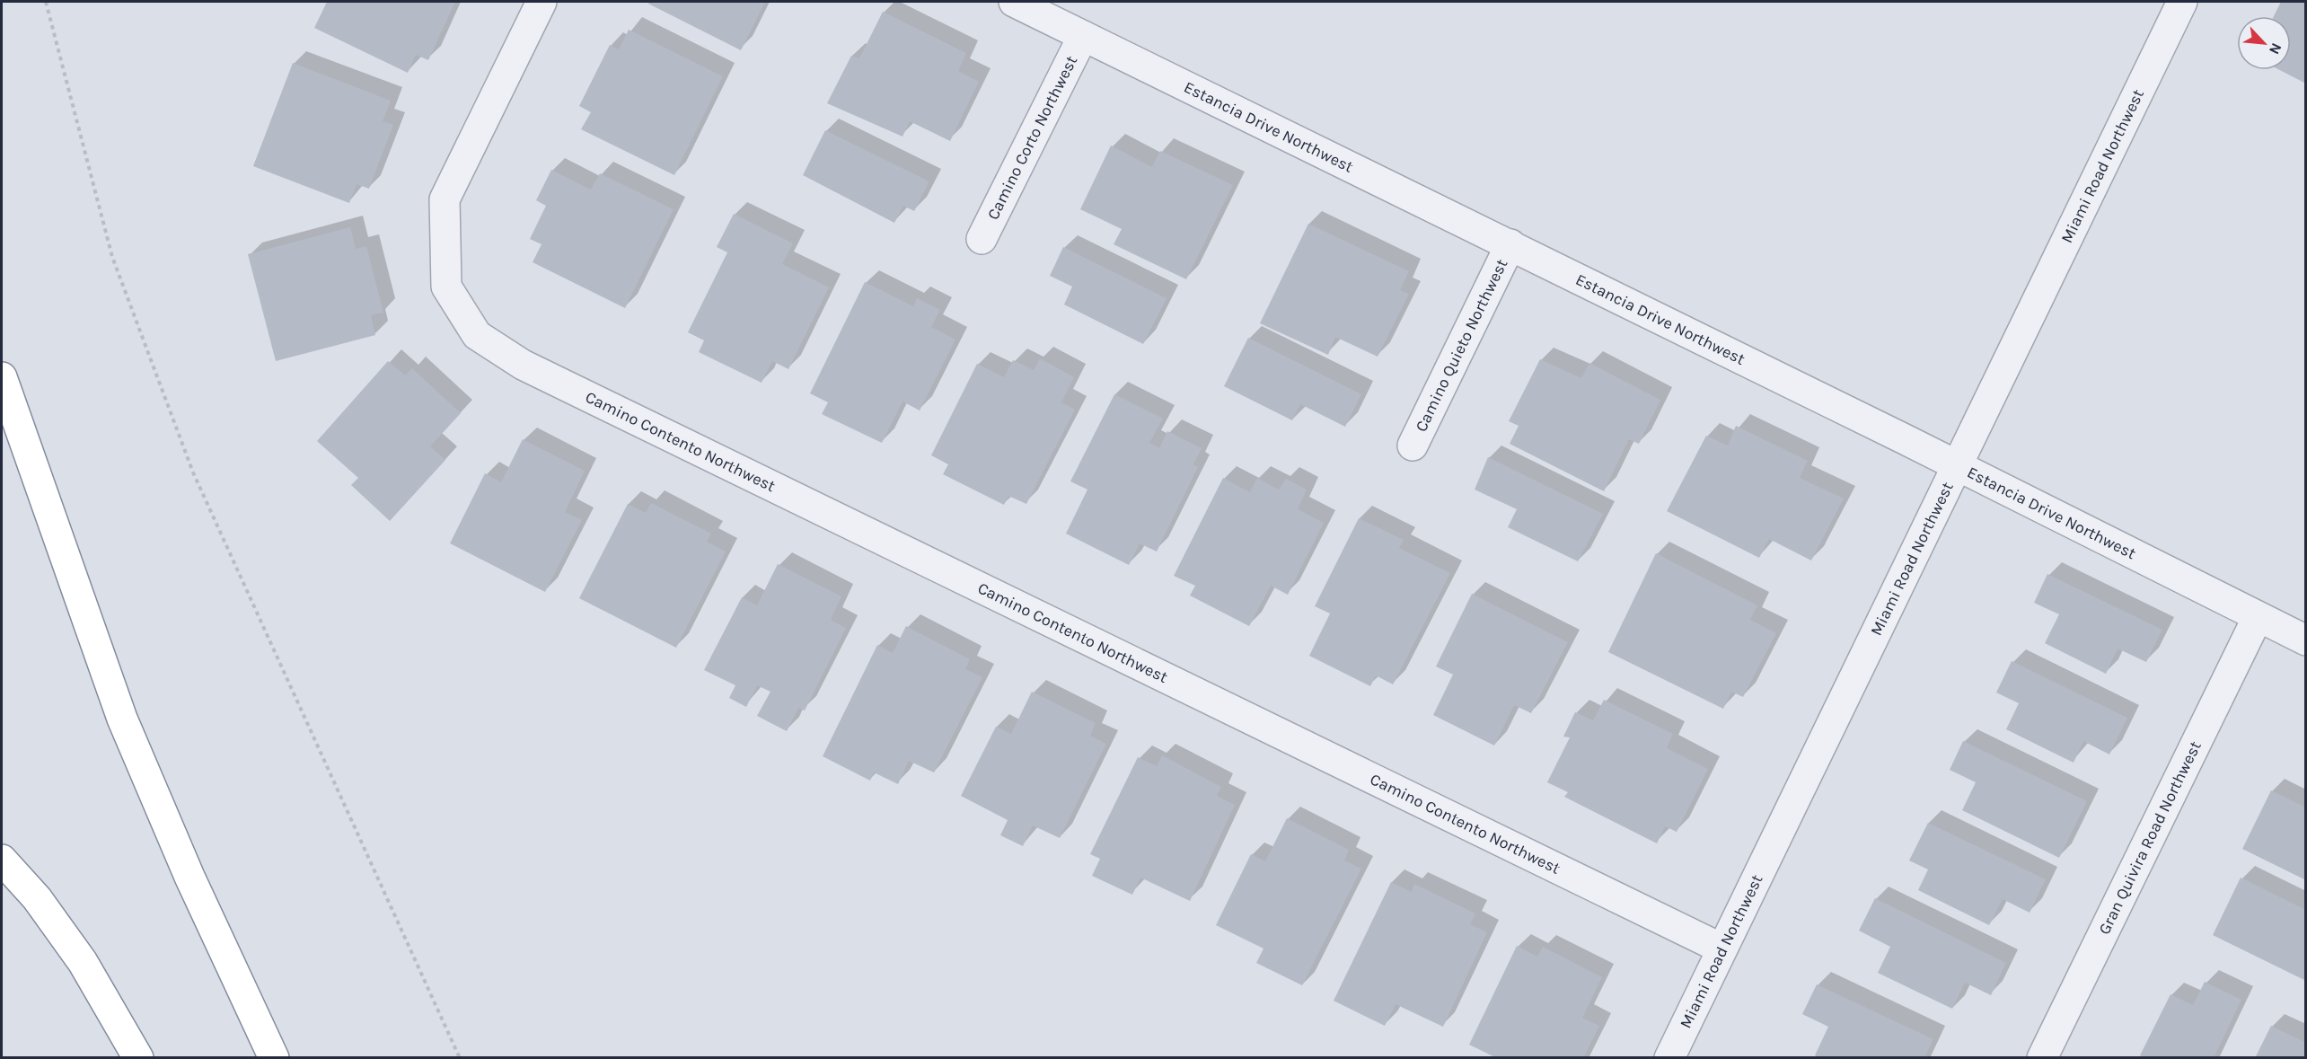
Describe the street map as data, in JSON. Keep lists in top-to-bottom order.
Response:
{
  "streets": {
    "street": [
      "Estancia Drive Northwest",
      "Camino Corto Northwest",
      "Miami Road Northwest",
      "Camino Quieto Northwest",
      "Camino Contento Northwest",
      "Gran Quivira Road Northwest"
    ]
  },
  "crossings": [
    ["Estancia Drive Northwest", "Camino Corto Northwest"],
    ["Estancia Drive Northwest", "Miami Road Northwest"],
    ["Estancia Drive Northwest", "Camino Quieto Northwest"],
    ["Estancia Drive Northwest", "Gran Quivira Road Northwest"],
    ["Miami Road Northwest", "Camino Contento Northwest"]
  ],
  "north": "bottom right"
}
